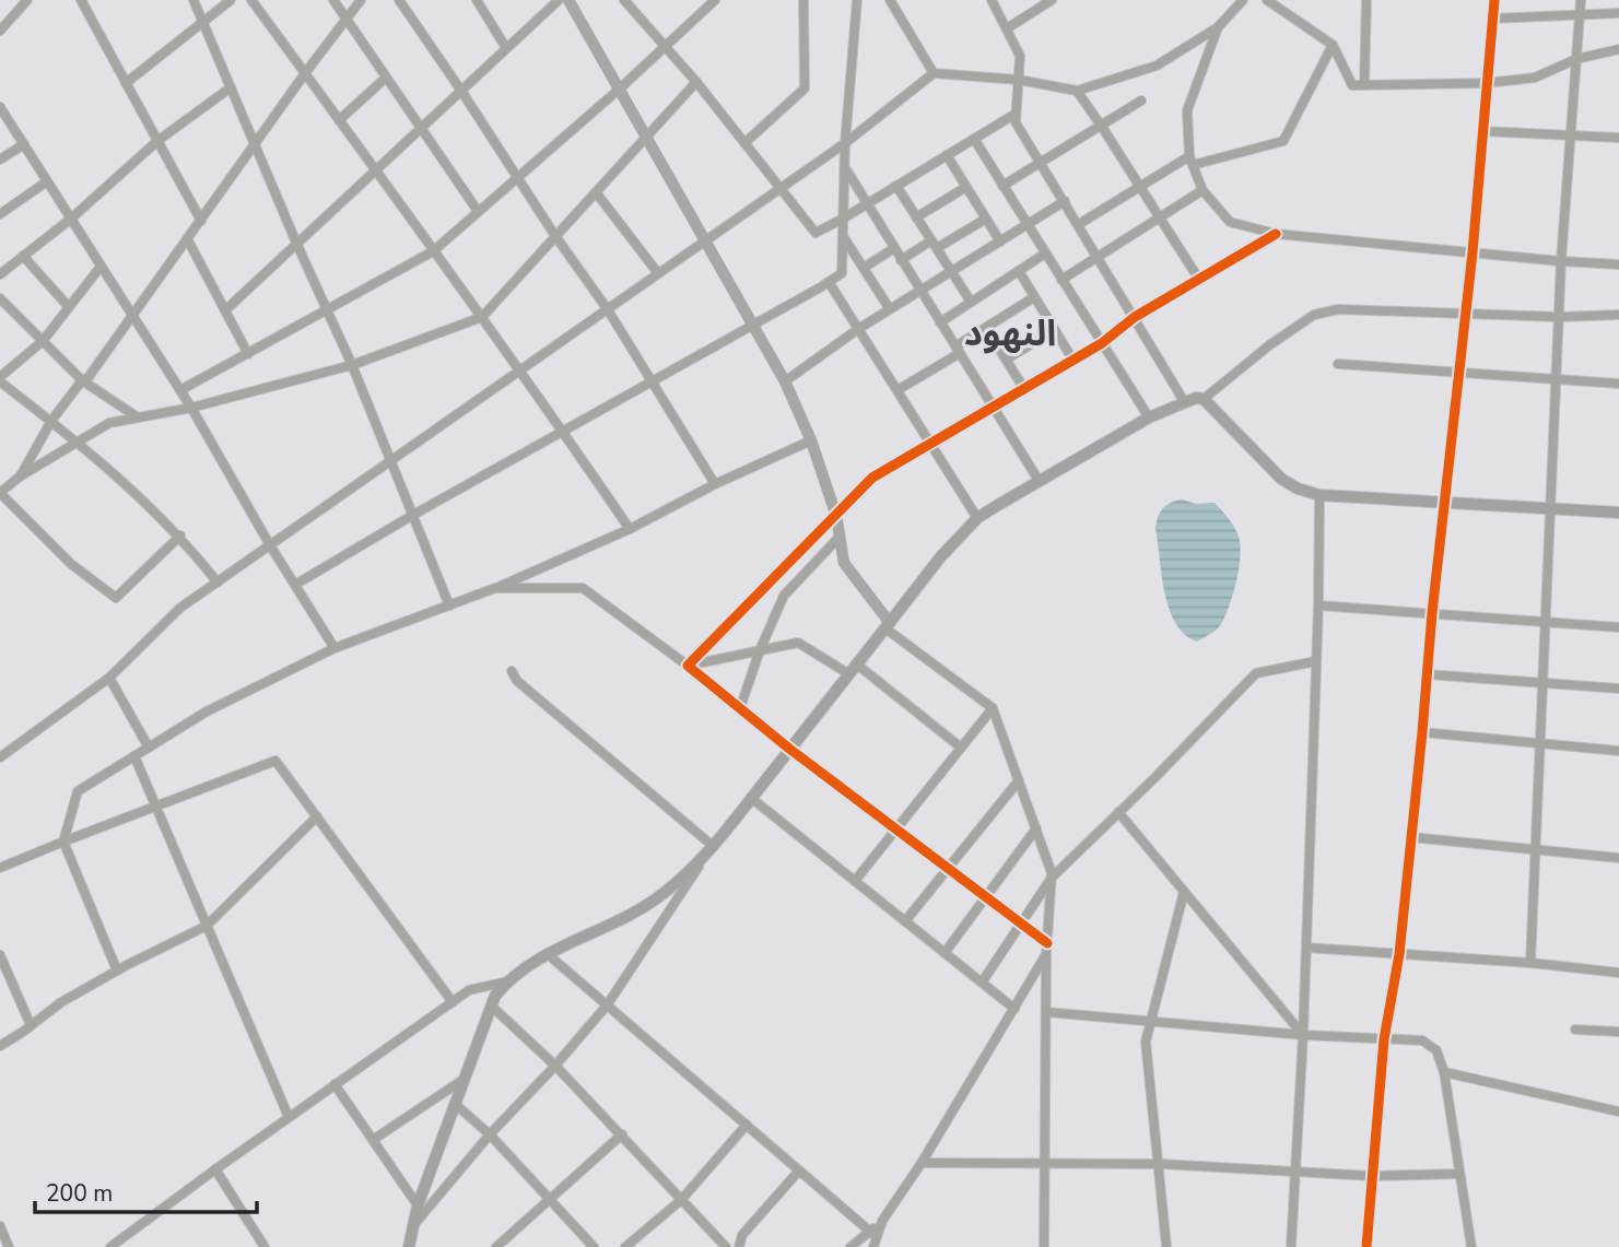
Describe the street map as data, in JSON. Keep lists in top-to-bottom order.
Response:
{
  "districts": ["النهود"],
  "scale_bar": "200 m"
}
